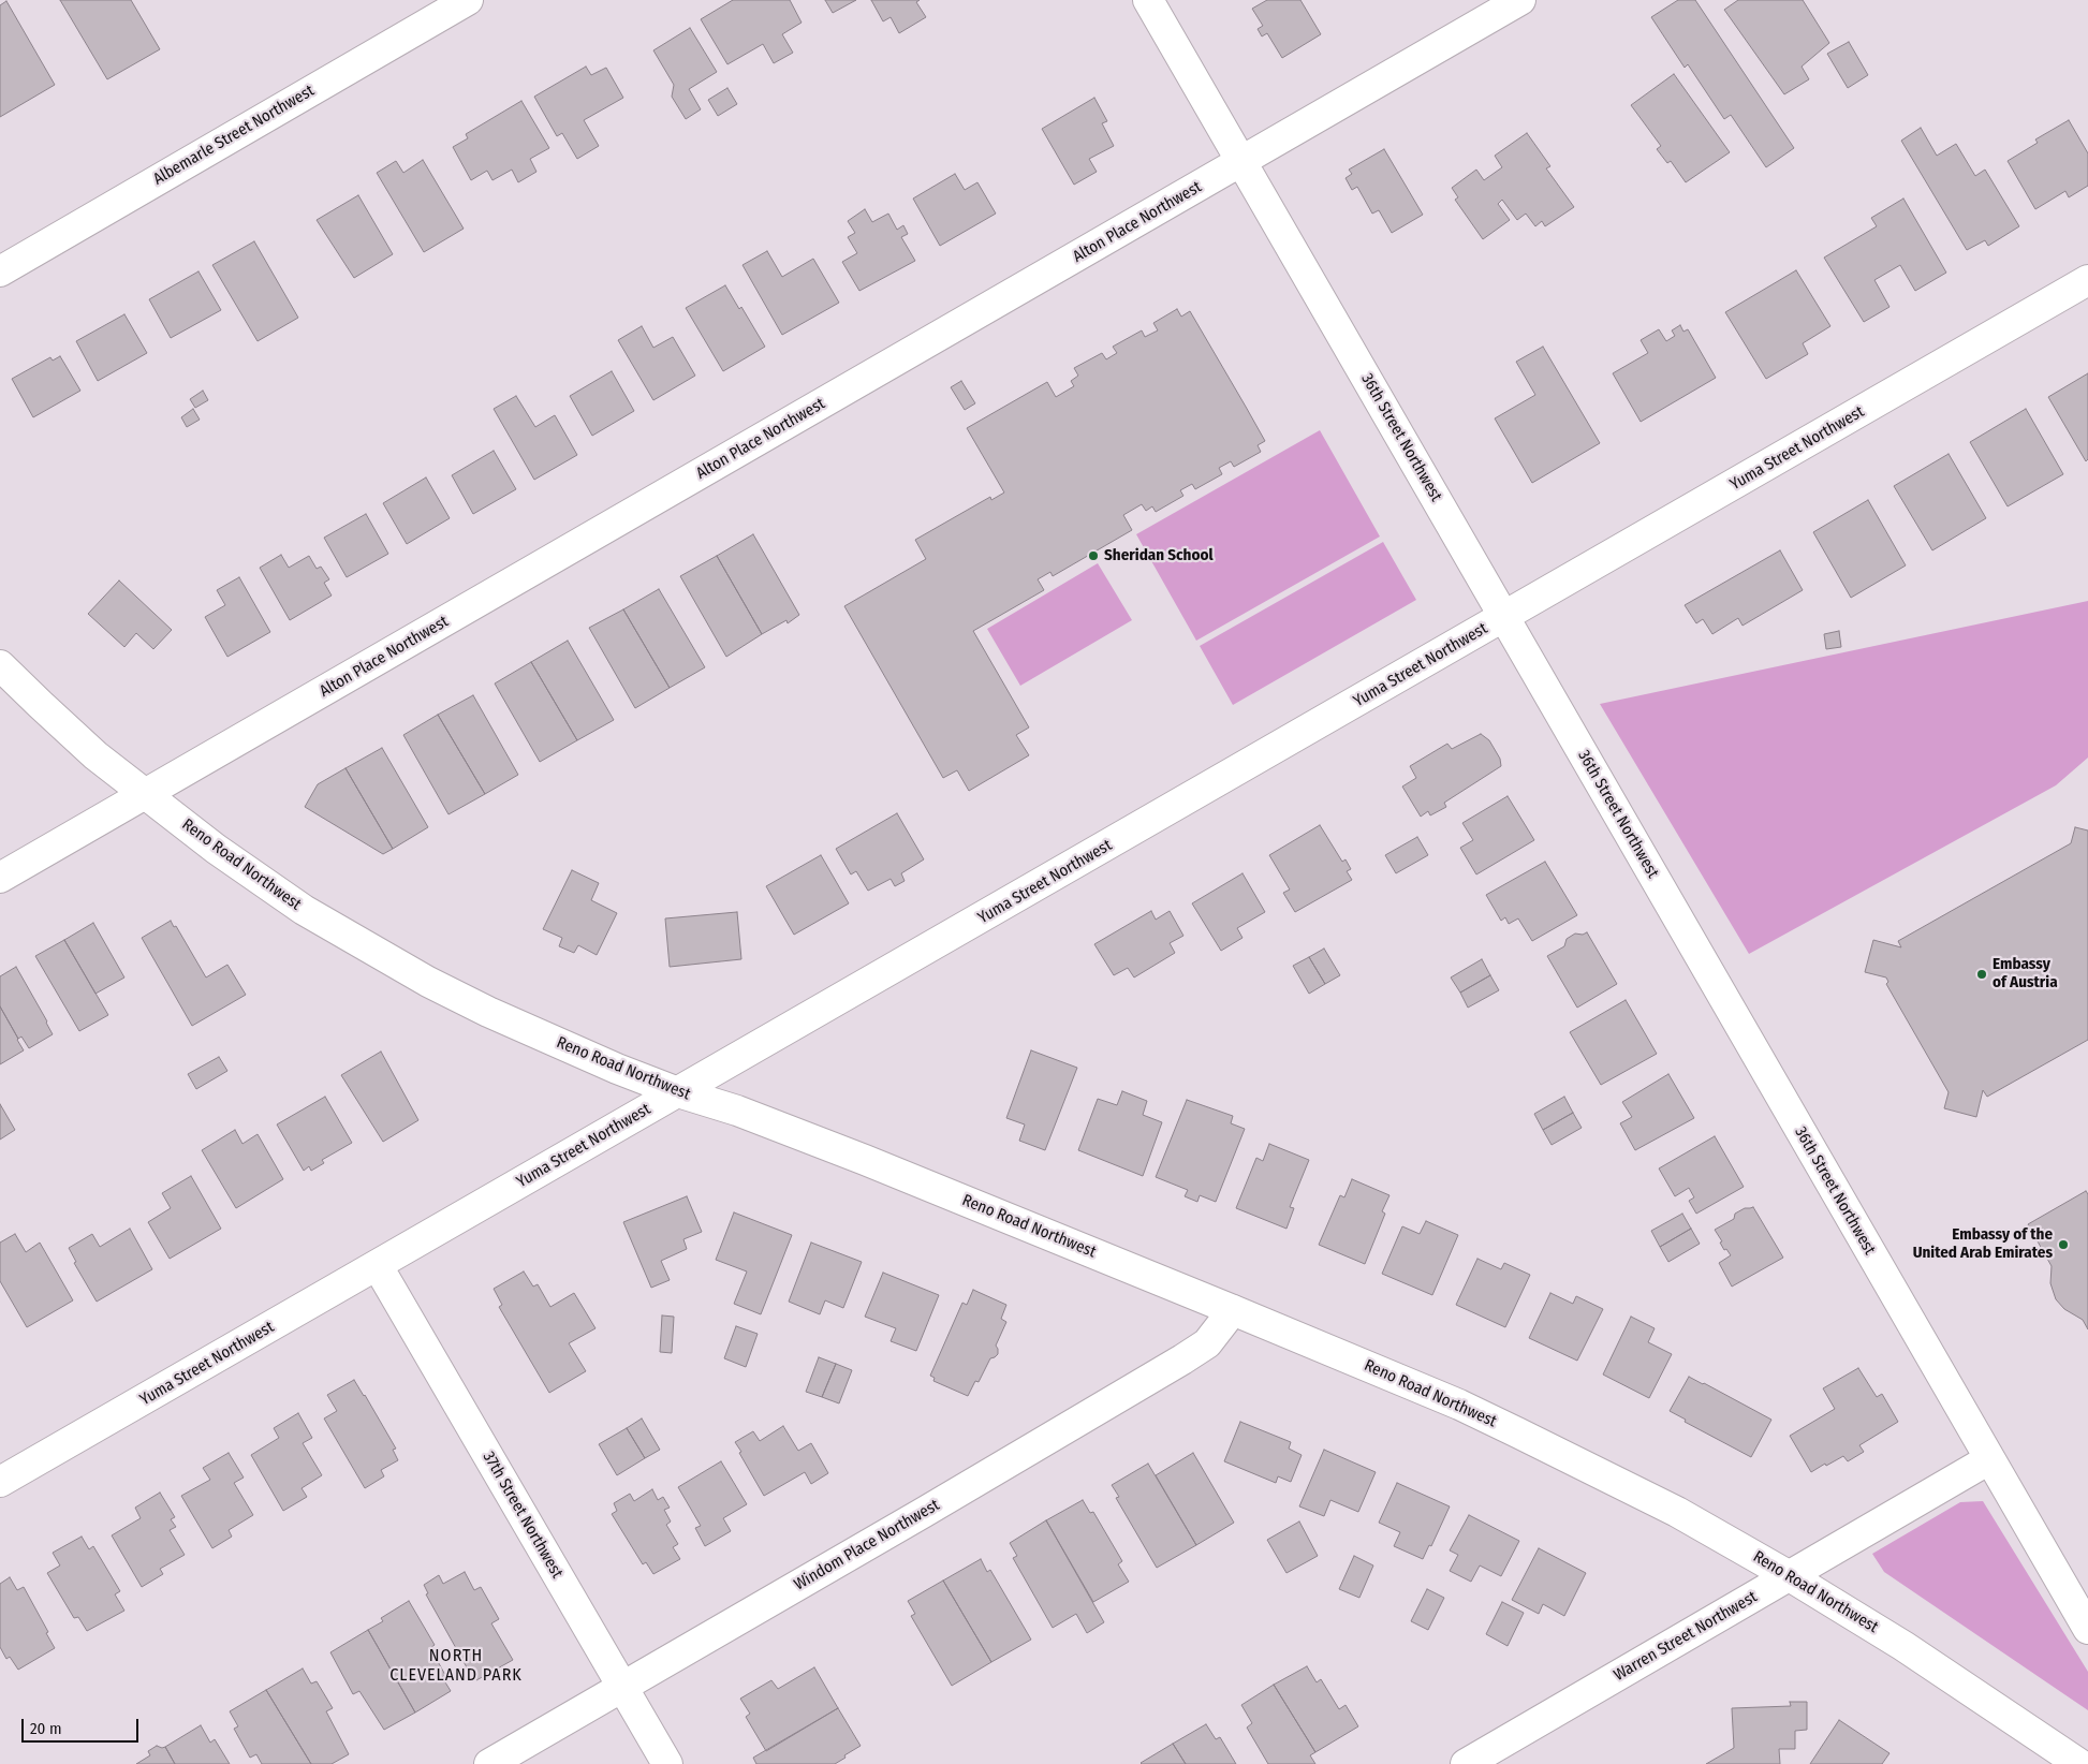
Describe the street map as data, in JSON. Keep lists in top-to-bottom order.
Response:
{
  "streets": {
    "street": [
      "Albemarle Street Northwest",
      "Alton Place Northwest",
      "36th Street Northwest",
      "Yuma Street Northwest",
      "Reno Road Northwest",
      "37th Street Northwest",
      "Windom Place Northwest",
      "Warren Street Northwest"
    ]
  },
  "crossings": [
    ["Alton Place Northwest", "36th Street Northwest"],
    ["Alton Place Northwest", "Reno Road Northwest"],
    ["36th Street Northwest", "Yuma Street Northwest"],
    ["36th Street Northwest", "Warren Street Northwest"],
    ["Yuma Street Northwest", "Reno Road Northwest"],
    ["Yuma Street Northwest", "37th Street Northwest"],
    ["Reno Road Northwest", "Windom Place Northwest"],
    ["Reno Road Northwest", "Warren Street Northwest"],
    ["37th Street Northwest", "Windom Place Northwest"]
  ],
  "districts": ["NORTH CLEVELAND PARK"],
  "places": ["Sheridan School", "Embassy of Austria", "Embassy of the United Arab Emirates"],
  "scale_bar": "20 m"
}
